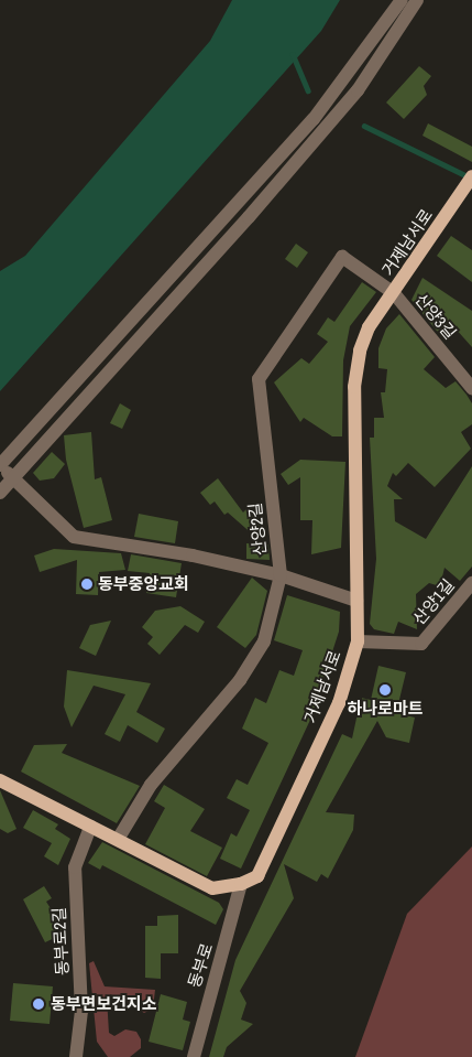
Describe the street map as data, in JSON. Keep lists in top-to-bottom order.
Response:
{
  "streets": {
    "main road": ["거제남서로"],
    "street": [
      "산양3길",
      "산양2길",
      "산양1길",
      "동부로2길",
      "동부로"
    ]
  },
  "crossings": [
    ["거제남서로", "산양3길"],
    ["거제남서로", "산양2길"],
    ["거제남서로", "산양1길"],
    ["거제남서로", "동부로2길"],
    ["거제남서로", "동부로"],
    ["산양3길", "산양2길"]
  ],
  "places": ["동부중앙교회", "하나로마트", "동부면보건지소"]
}
